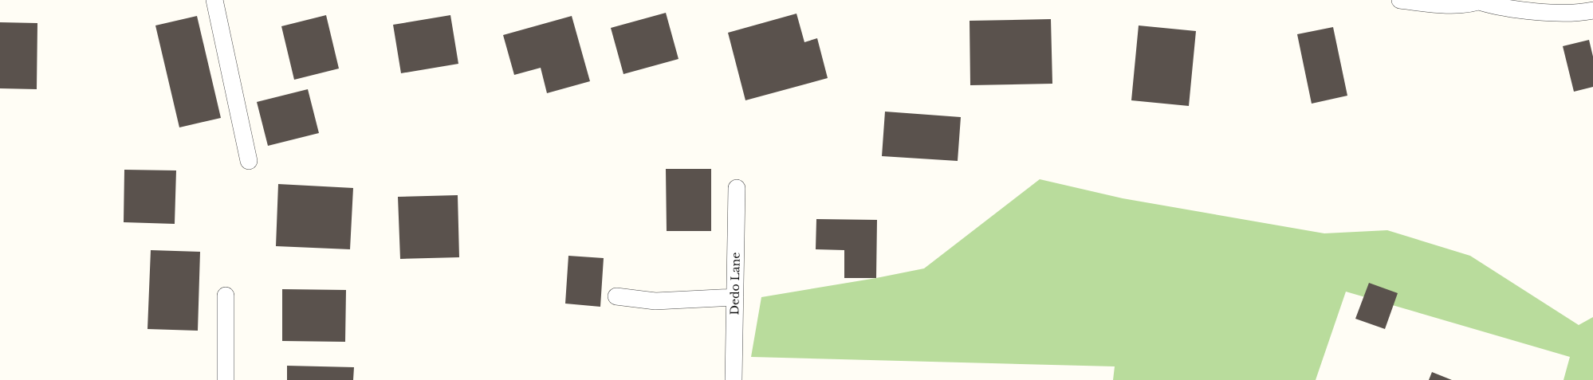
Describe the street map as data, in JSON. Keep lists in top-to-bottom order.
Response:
{
  "streets": {
    "street": ["Dedo Lane"]
  }
}
